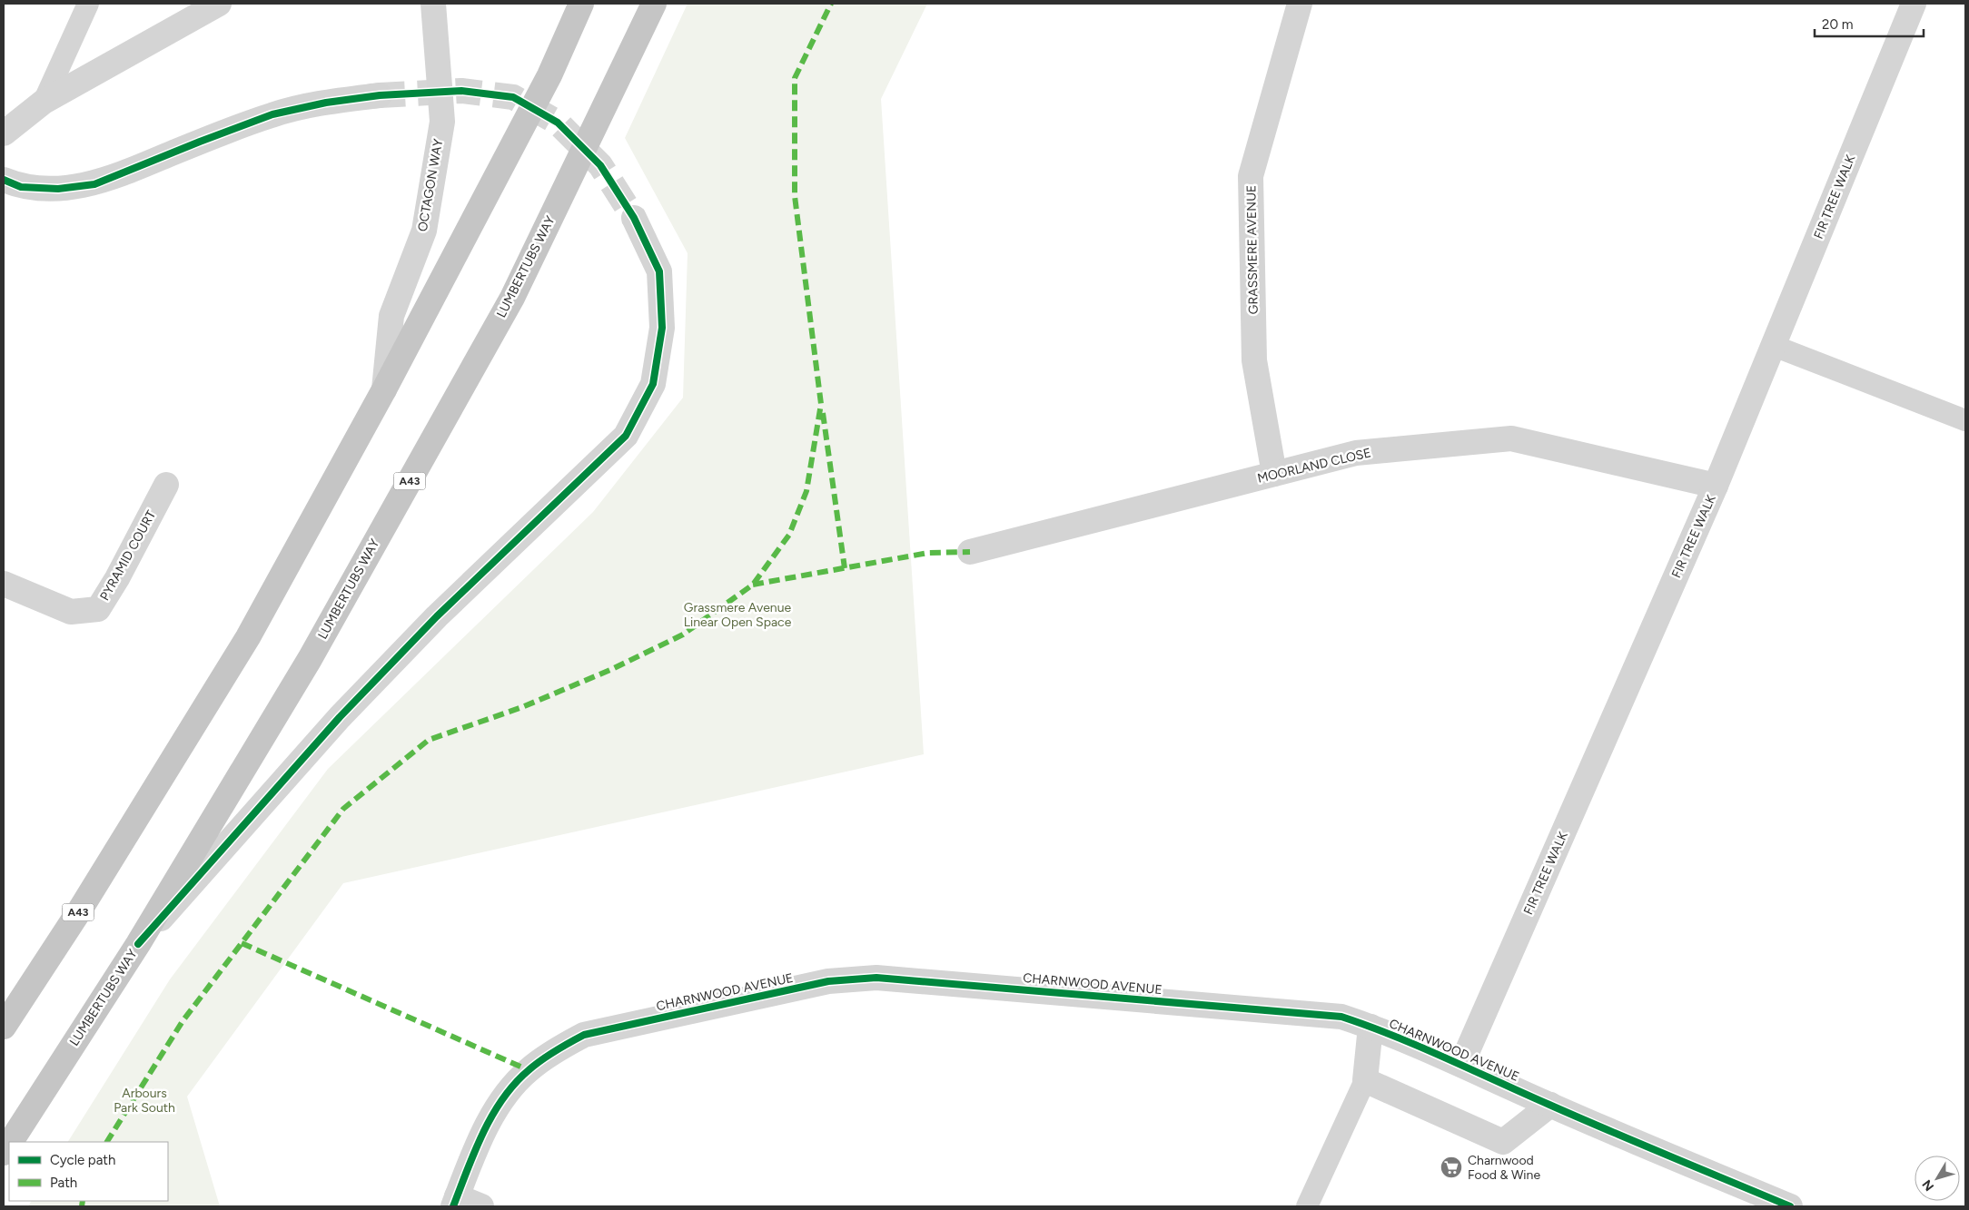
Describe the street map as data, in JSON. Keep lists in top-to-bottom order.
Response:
{
  "streets": {
    "highway": ["LUMBERTUBS WAY", "A43"],
    "street": [
      "OCTAGON WAY",
      "FIR TREE WALK",
      "GRASSMERE AVENUE",
      "MOORLAND CLOSE",
      "PYRAMID COURT",
      "CHARNWOOD AVENUE"
    ]
  },
  "crossings": [
    ["OCTAGON WAY", "A43"],
    ["FIR TREE WALK", "MOORLAND CLOSE"],
    ["FIR TREE WALK", "CHARNWOOD AVENUE"],
    ["GRASSMERE AVENUE", "MOORLAND CLOSE"]
  ],
  "parks": ["Grassmere Avenue Linear Open Space", "Arbours Park South"],
  "places": {
    "supermarket": ["Charnwood Food & Wine"]
  },
  "legend": ["Cycle path", "Path"],
  "scale_bar": "20 m",
  "north": "bottom left"
}
